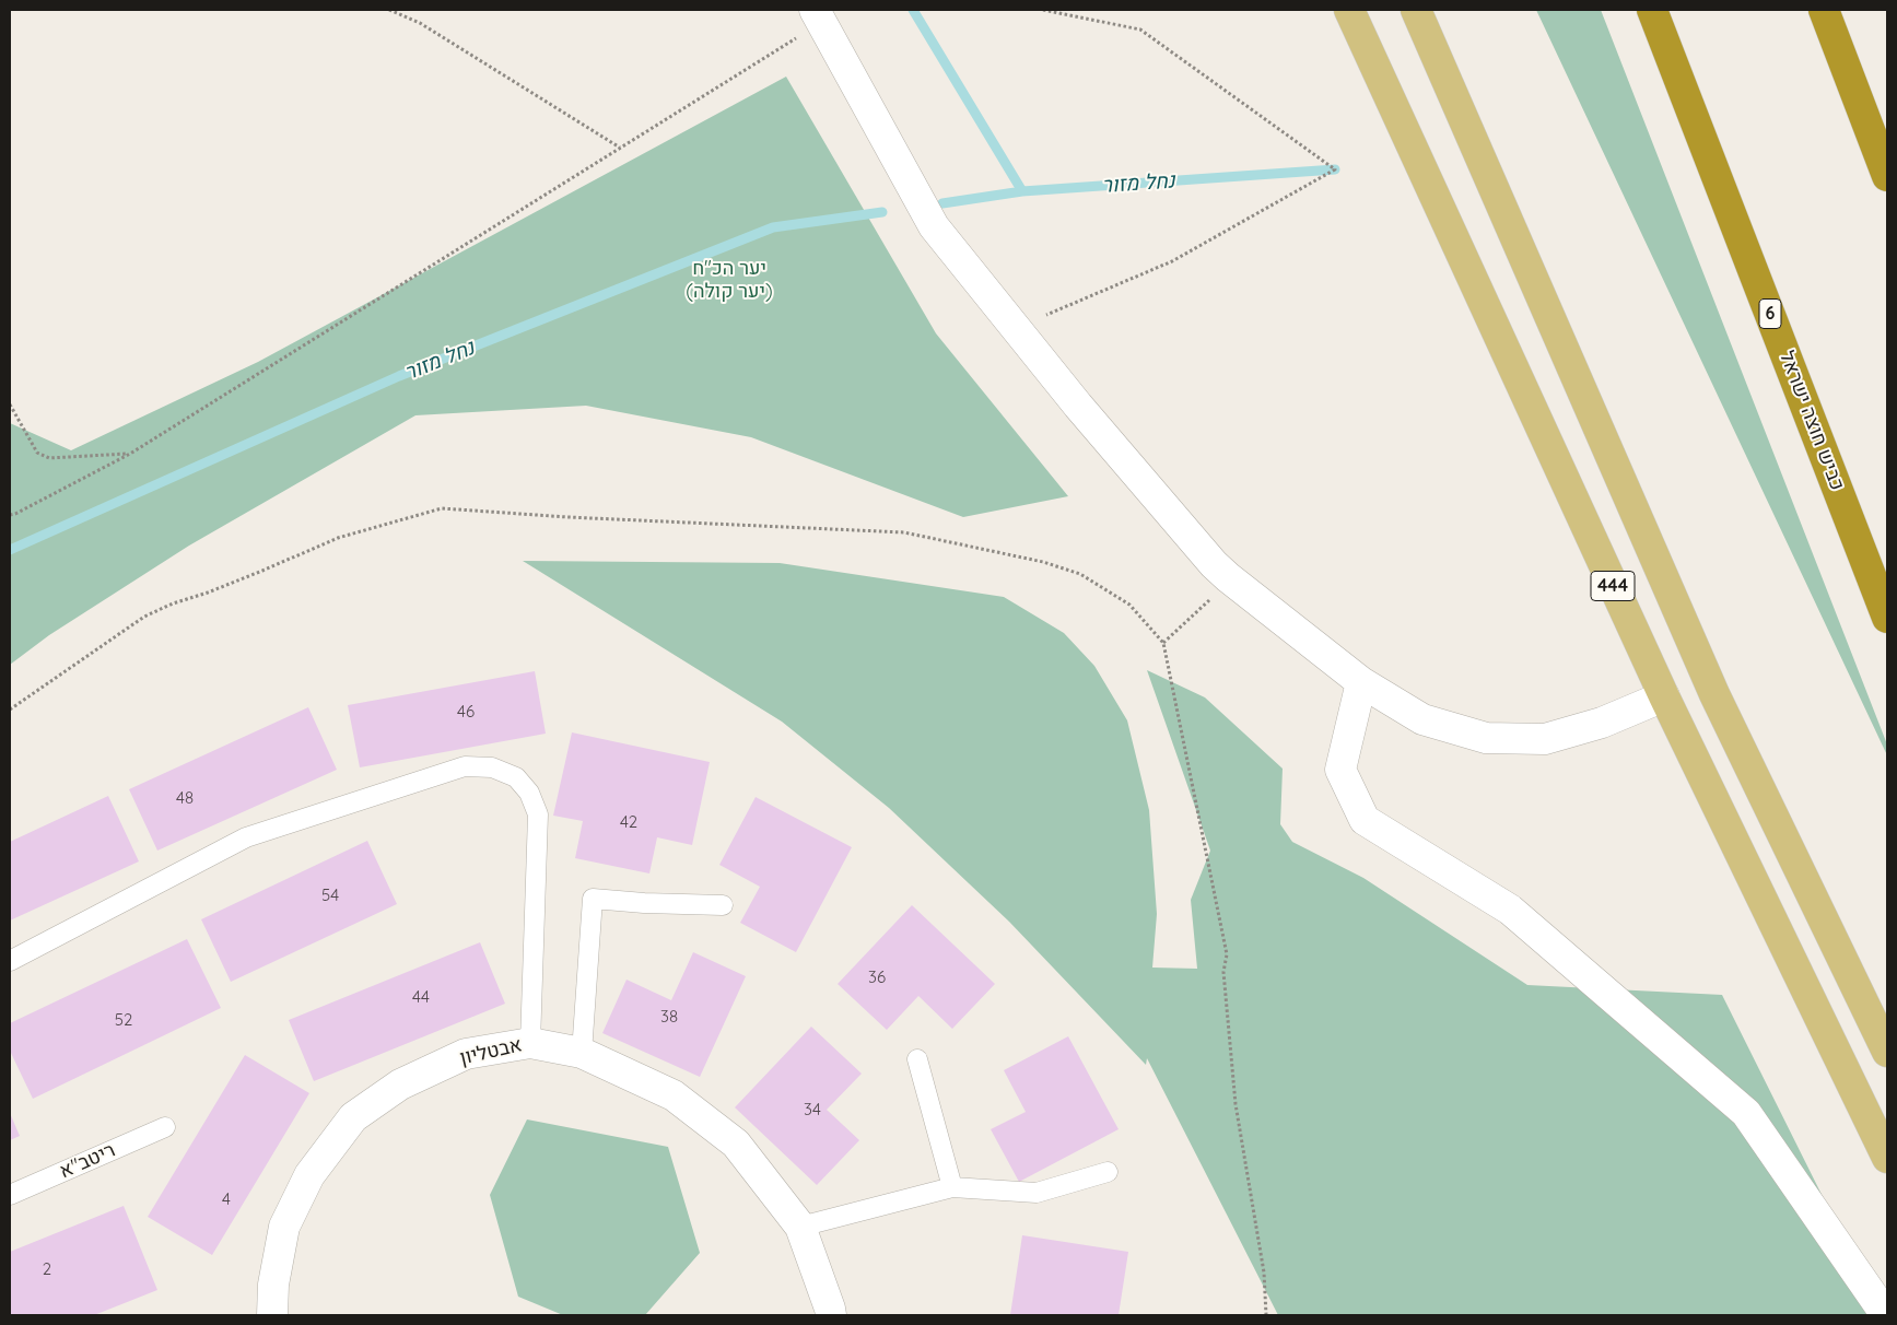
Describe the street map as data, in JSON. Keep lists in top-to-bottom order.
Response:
{
  "streets": {
    "highway": ["6", "כביש חוצה ישראל"],
    "main road": ["444"],
    "street": ["אבטליון"],
    "lane": ["ריטב\"א"]
  },
  "water": ["נחל מזור"],
  "parks": ["יער הכ\"ח (יער קולה)"],
  "house_numbers": [
    "46",
    "48",
    "42",
    "54",
    "36",
    "44",
    "38",
    "52",
    "34",
    "4",
    "2"
  ]
}
